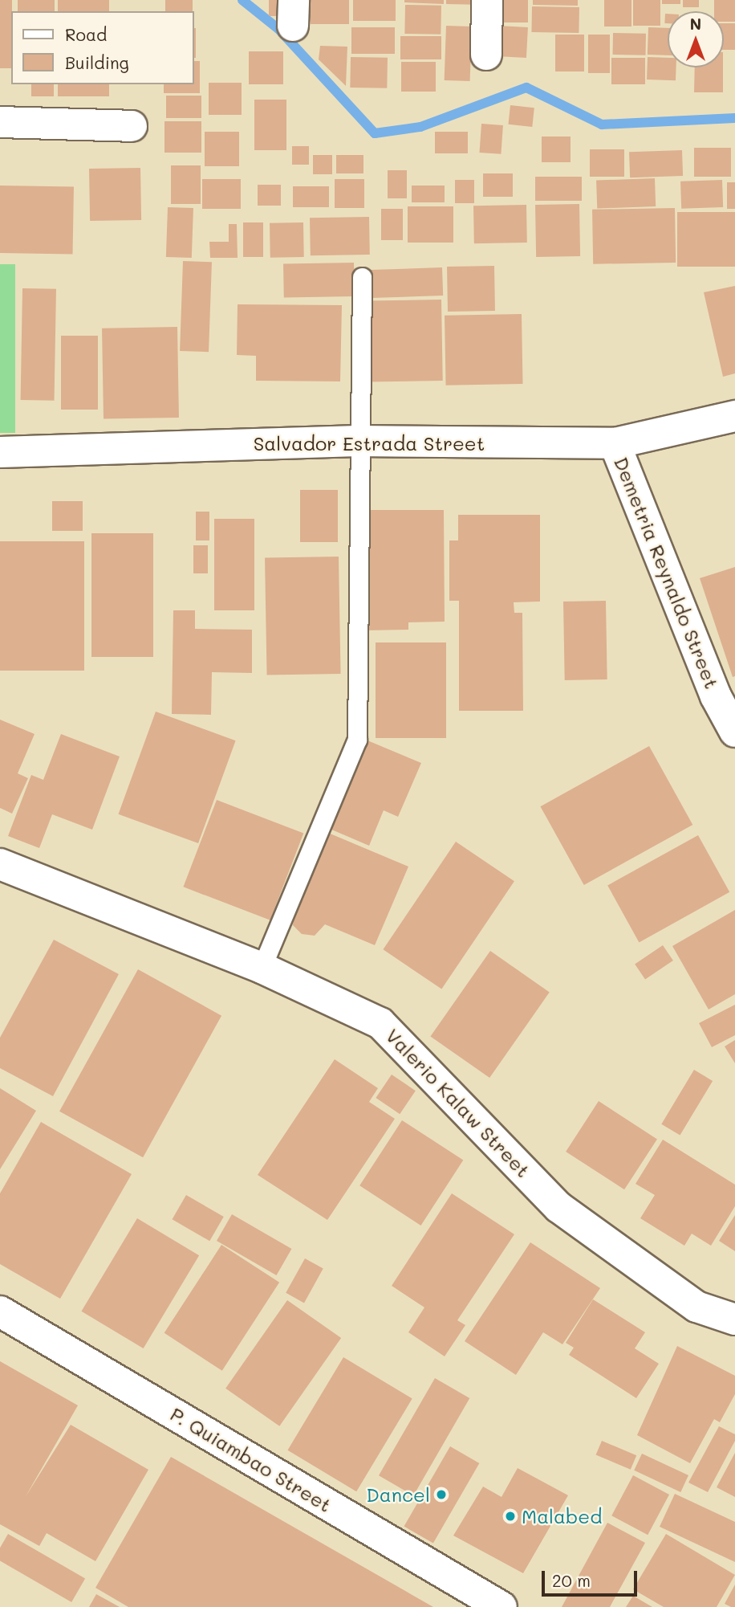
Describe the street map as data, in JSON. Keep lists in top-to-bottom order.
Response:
{
  "streets": {
    "street": [
      "Salvador Estrada Street",
      "Demetria Reynaldo Street",
      "Valerio Kalaw Street",
      "P. Quiambao Street"
    ]
  },
  "crossings": [
    ["Salvador Estrada Street", "Demetria Reynaldo Street"]
  ],
  "places": ["Dancel", "Malabed"],
  "legend": ["Road", "Building"],
  "scale_bar": "20 m",
  "north": "top"
}
